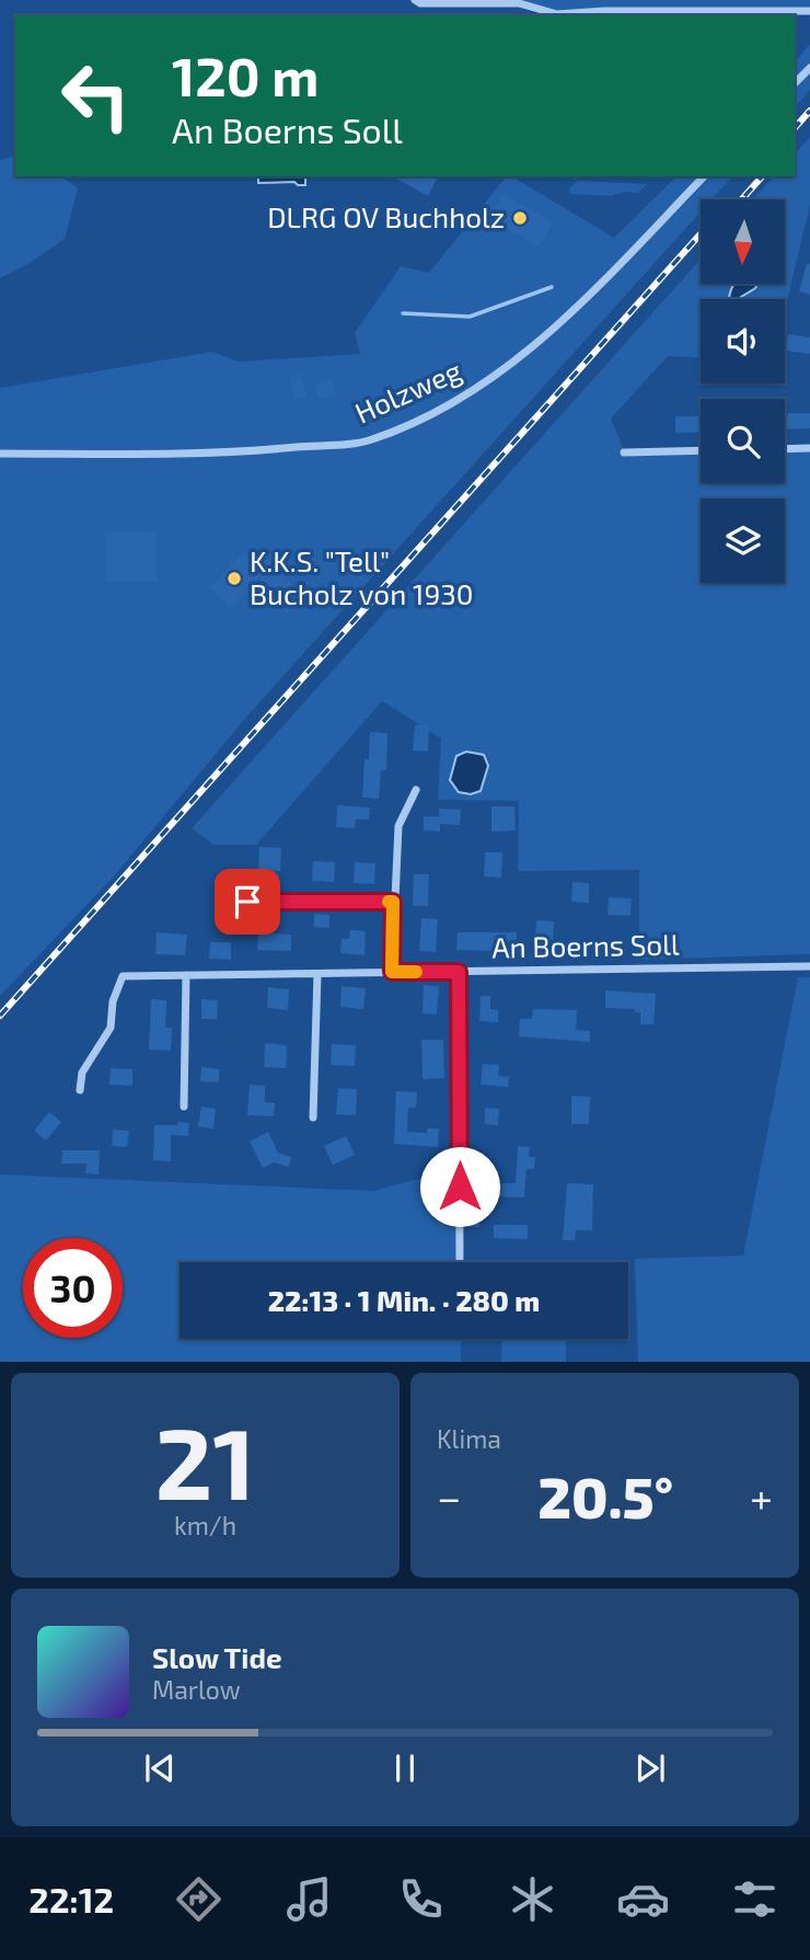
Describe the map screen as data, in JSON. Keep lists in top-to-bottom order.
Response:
{
  "streets": {
    "street": ["Holzweg", "An Boerns Soll"]
  },
  "places": ["DLRG OV Buchholz", "K.K.S. \"Tell\" Bucholz von 1930"],
  "north": "bottom",
  "page": {
    "turn": ["120 m", "An Boerns Soll"],
    "limit": "30",
    "trip": "22:13 · 1 Min. · 280 m",
    "tile": [
      ["21", "km/h"],
      "Klima"
    ],
    "heat": ["−", "20.5°", "+"],
    "song": ["Slow Tide", "Marlow"],
    "tabs": "22:12"
  }
}
